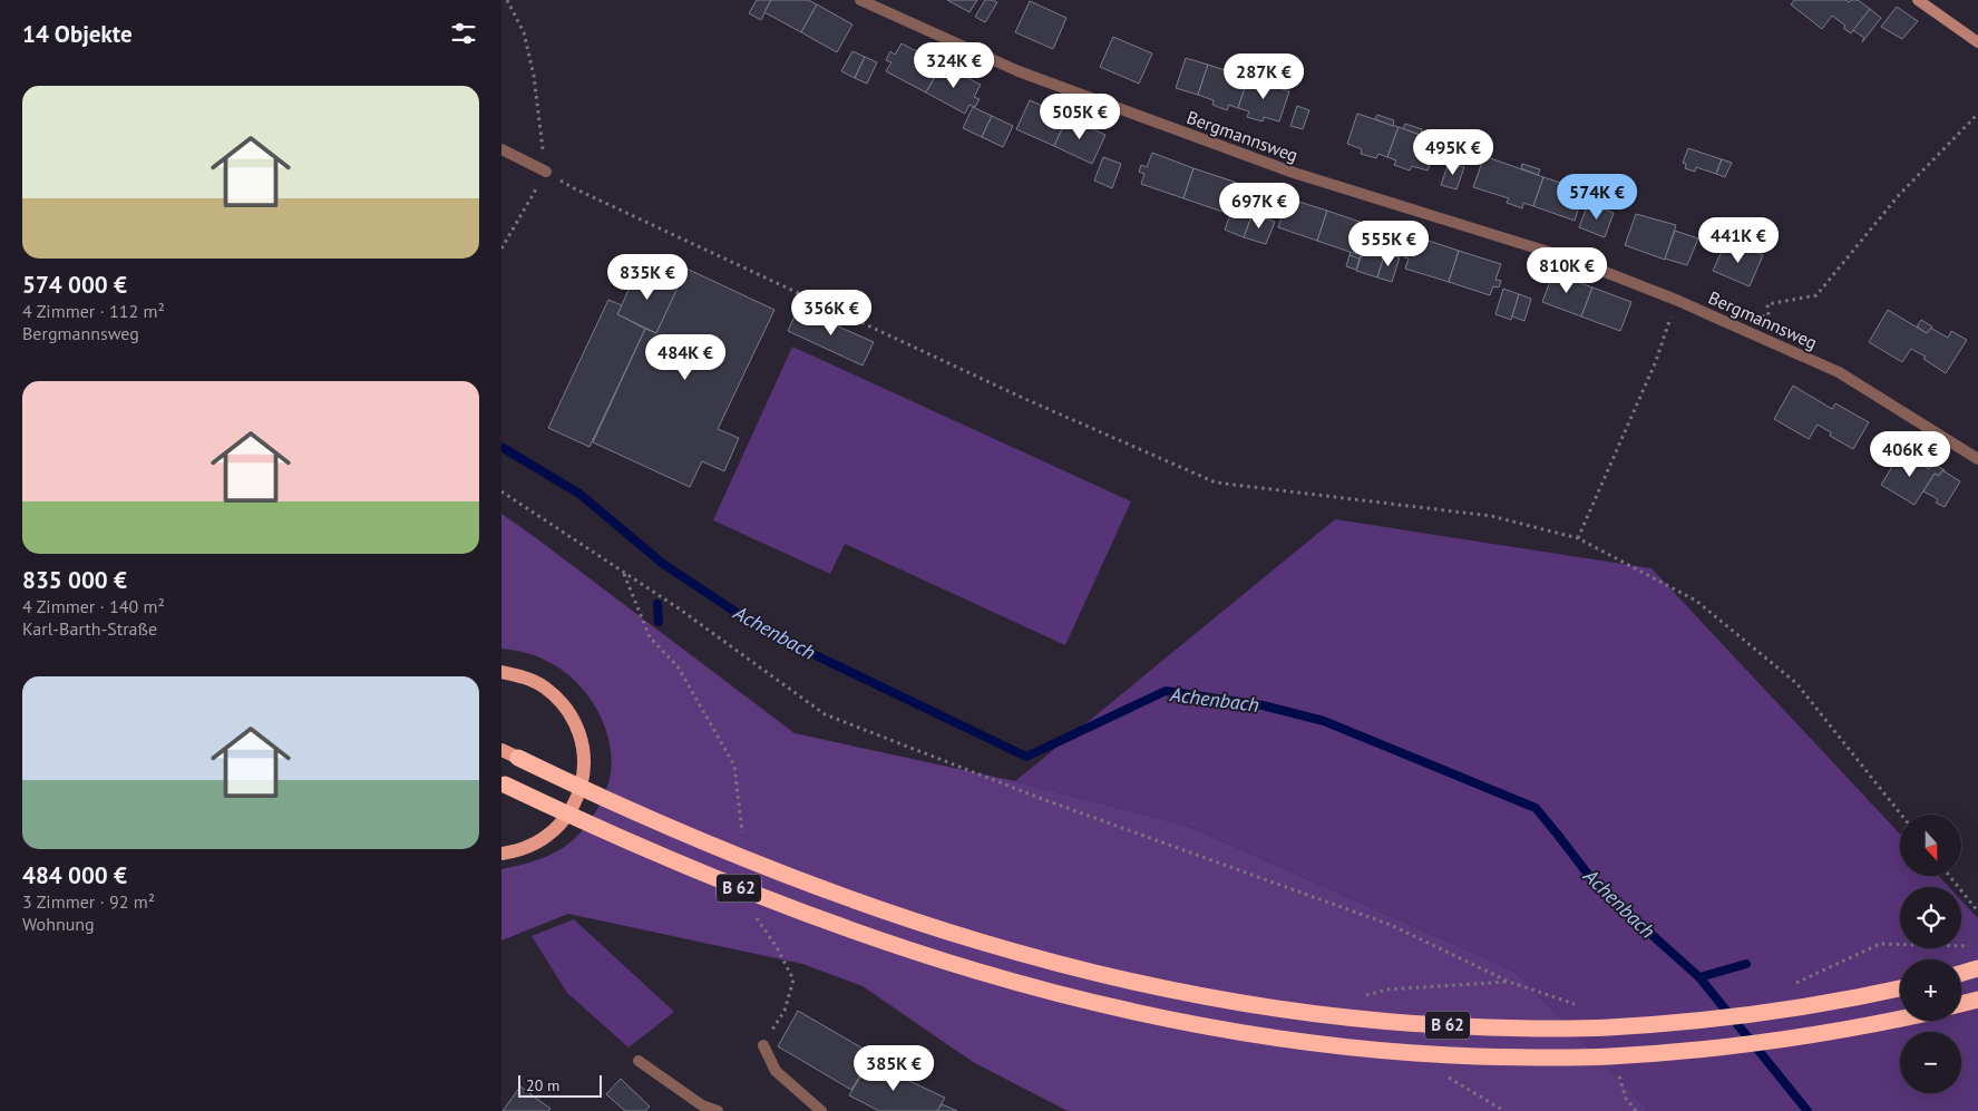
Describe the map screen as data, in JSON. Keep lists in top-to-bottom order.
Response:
{
  "streets": {
    "highway": ["B 62"],
    "street": ["Bergmannsweg"]
  },
  "water": ["Achenbach"],
  "scale_bar": "20 m",
  "north": "bottom",
  "page": {
    "heading": "14 Objekte",
    "price": [
      "324K €",
      "287K €",
      "505K €",
      "495K €",
      "574K €",
      "697K €",
      "441K €",
      "555K €",
      "810K €",
      "835K €",
      "356K €",
      "484K €",
      "406K €",
      "385K €"
    ],
    "list": [
      {
        "name": "574 000 €",
        "note": "4 Zimmer · 112 m² · Bergmannsweg"
      },
      {
        "name": "835 000 €",
        "note": "4 Zimmer · 140 m² · Karl-Barth-Straße"
      },
      {
        "name": "484 000 €",
        "note": "3 Zimmer · 92 m² · Wohnung"
      }
    ],
    "map_buttons": ["+", "−"],
    "scale": "20 m"
  }
}
